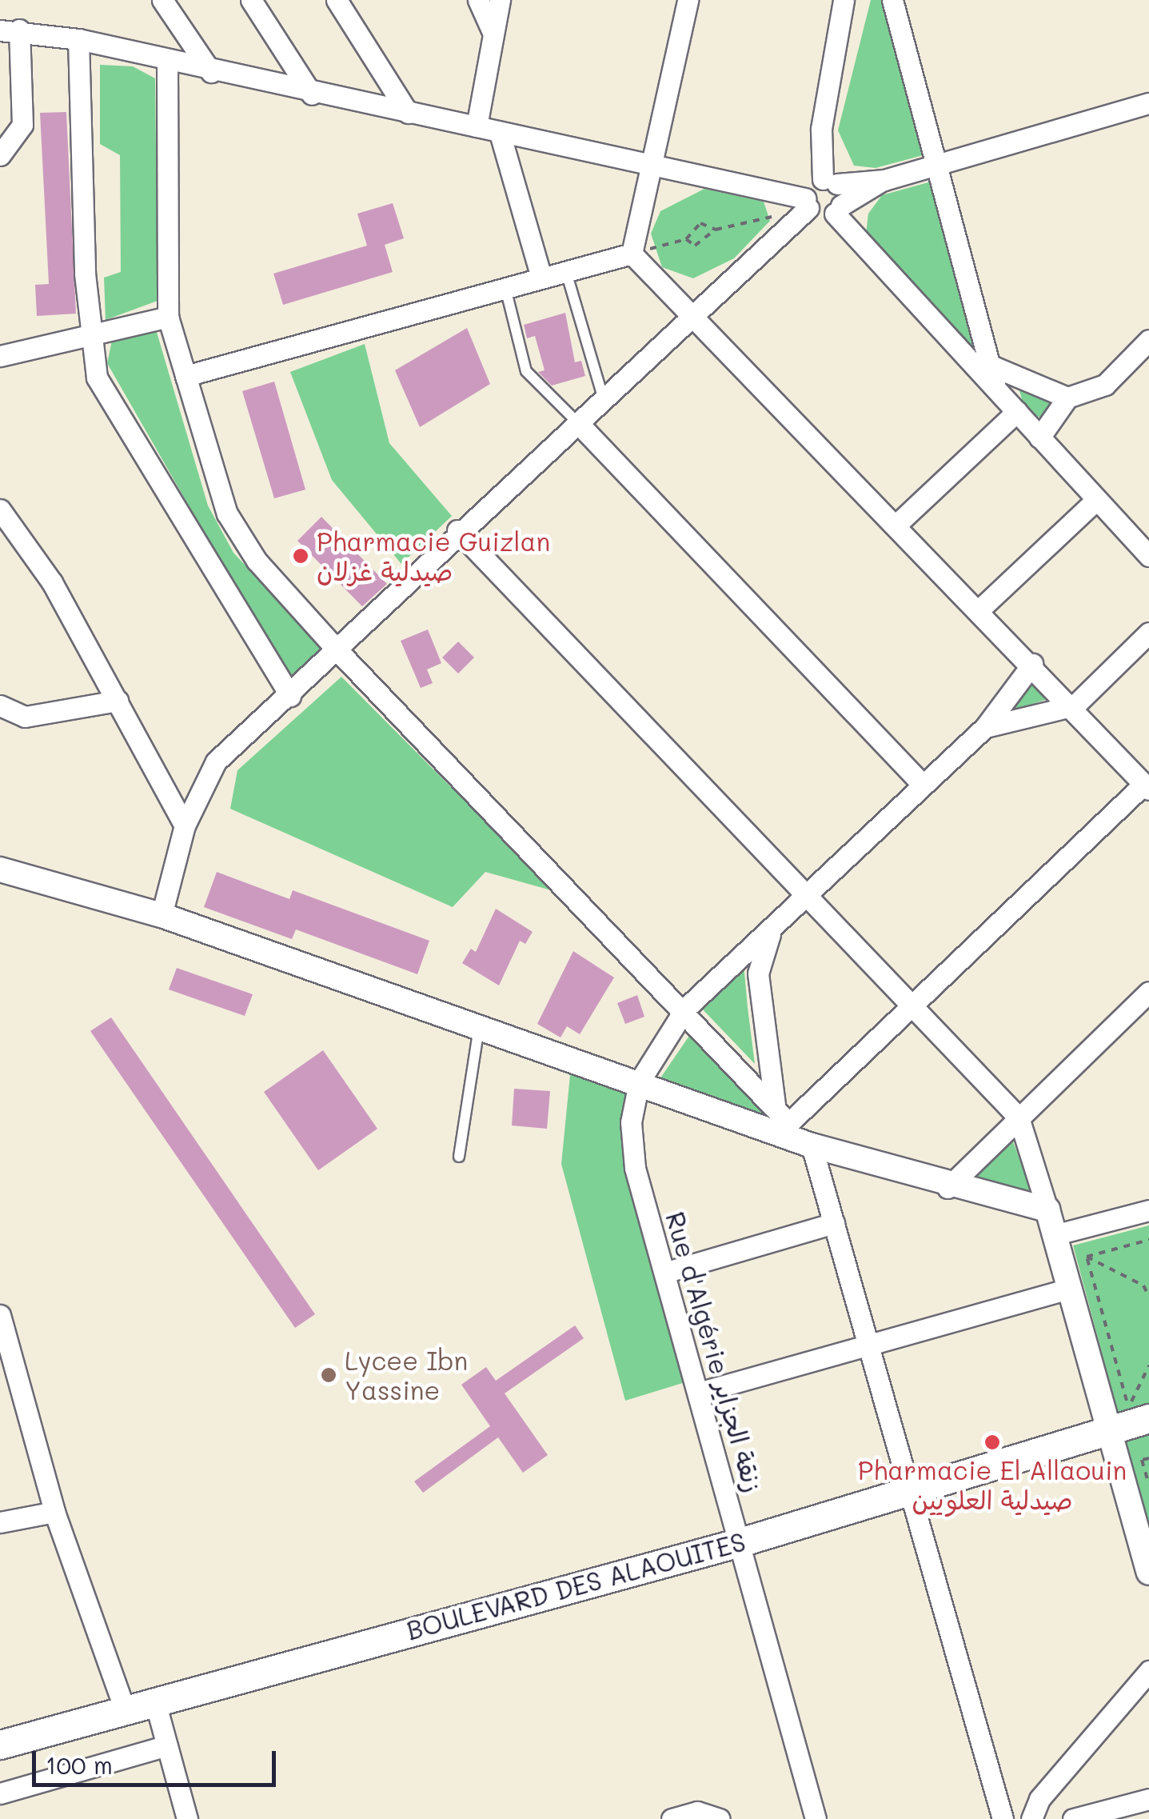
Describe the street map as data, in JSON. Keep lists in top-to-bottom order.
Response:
{
  "streets": {
    "main road": ["BOULEVARD DES ALAOUITES"],
    "street": ["Rue d'Algérie زنقة الجزاير"]
  },
  "crossings": [
    ["Rue d'Algérie زنقة الجزاير", "BOULEVARD DES ALAOUITES"]
  ],
  "places": ["Pharmacie Guizlan صيدلية غزلان", "Lycee Ibn Yassine", "Pharmacie El Allaouin صيدلية العلويين"],
  "scale_bar": "100 m"
}
